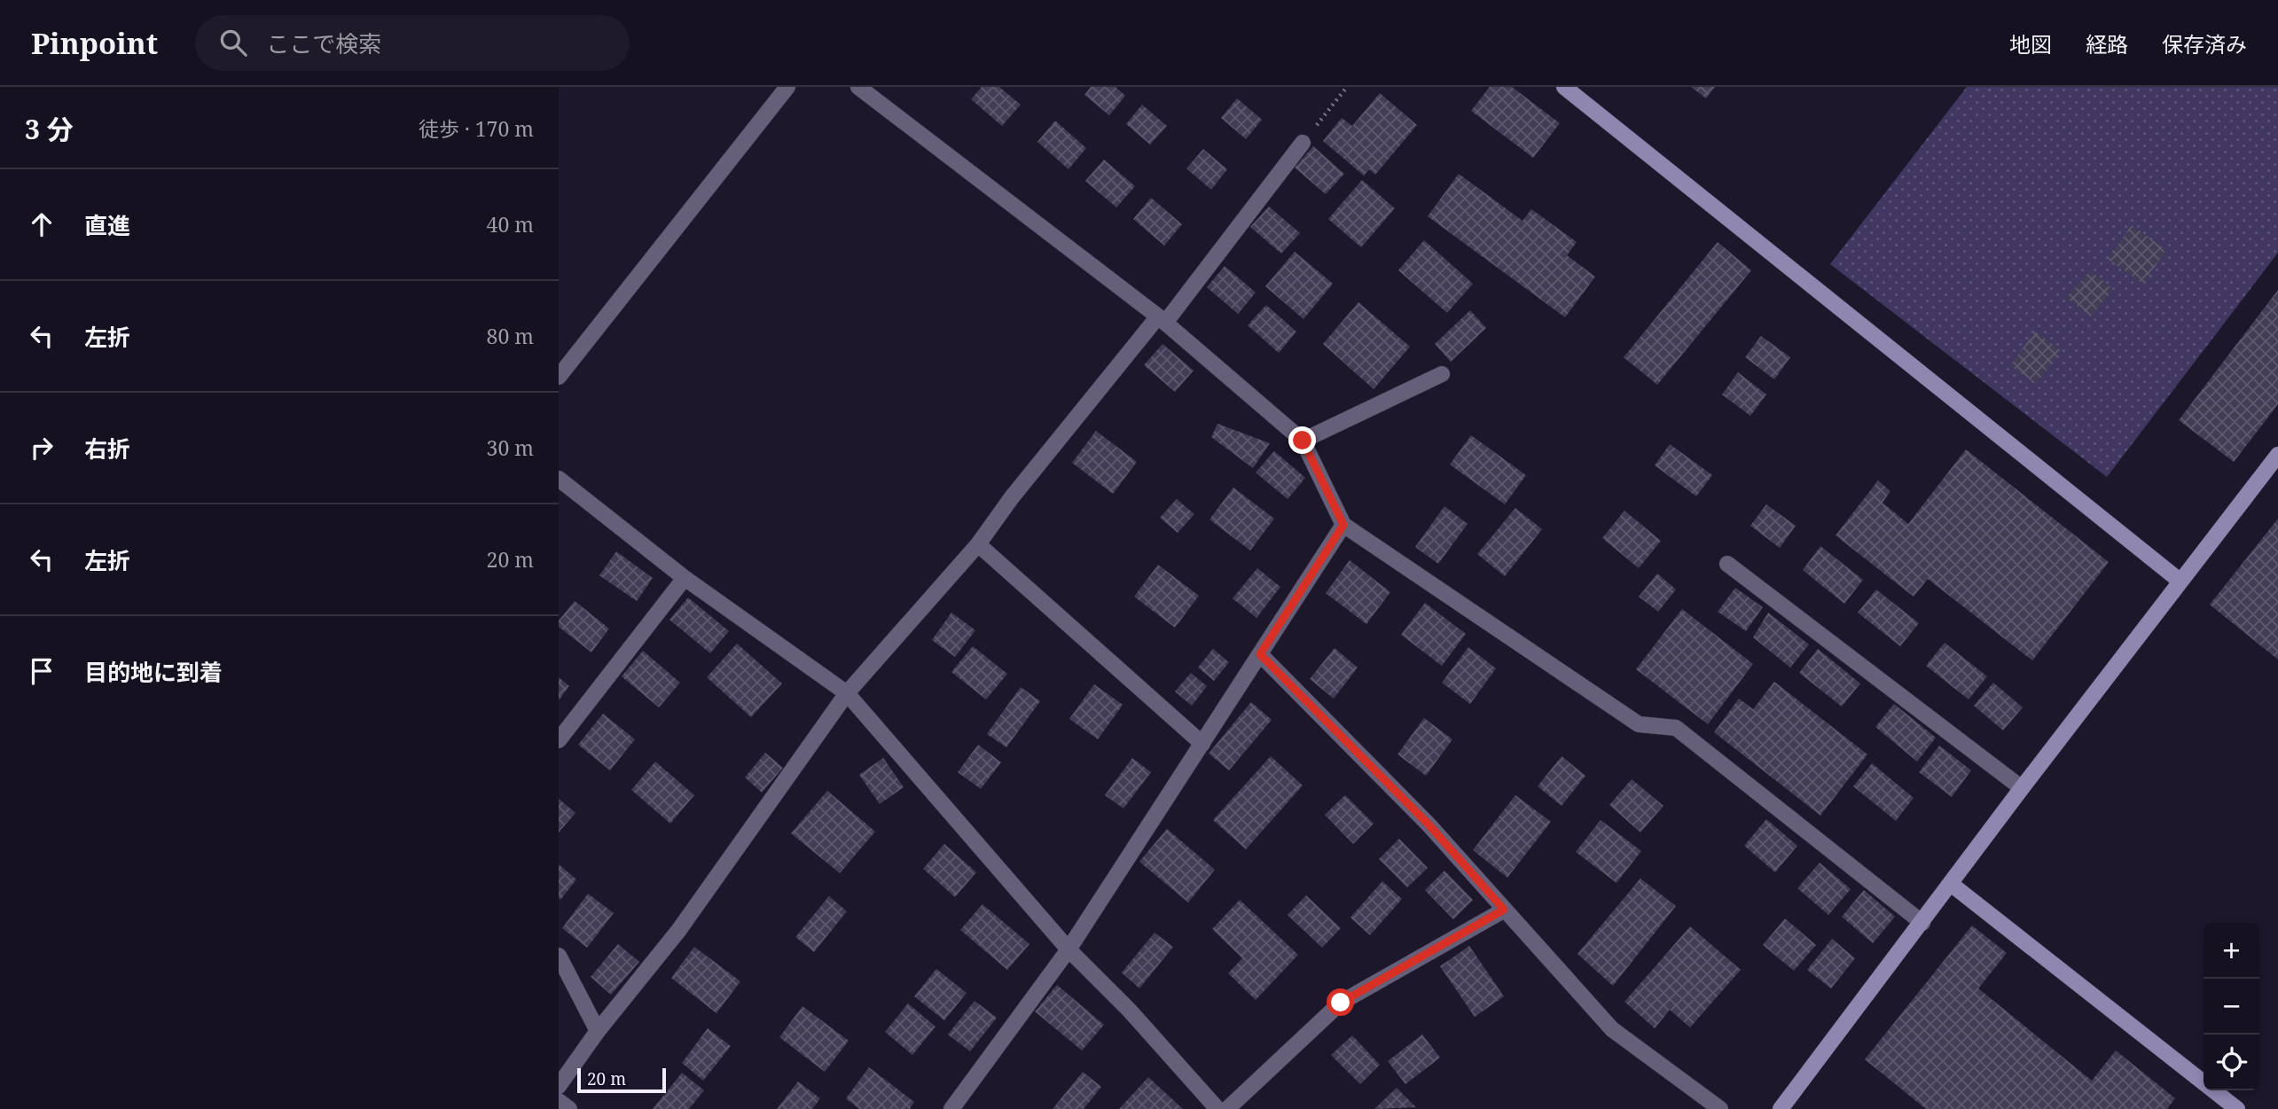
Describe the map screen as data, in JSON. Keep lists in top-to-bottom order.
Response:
{
  "scale_bar": "20 m",
  "page": {
    "header": "Pinpoint",
    "search": "ここで検索",
    "nav": ["地図", "経路", "保存済み"],
    "heading": ["3 分", "徒歩 · 170 m"],
    "list": [
      ["直進", "40 m"],
      ["左折", "80 m"],
      ["右折", "30 m"],
      ["左折", "20 m"],
      "目的地に到着"
    ],
    "map_buttons": ["+", "−"],
    "scale": "20 m"
  }
}
